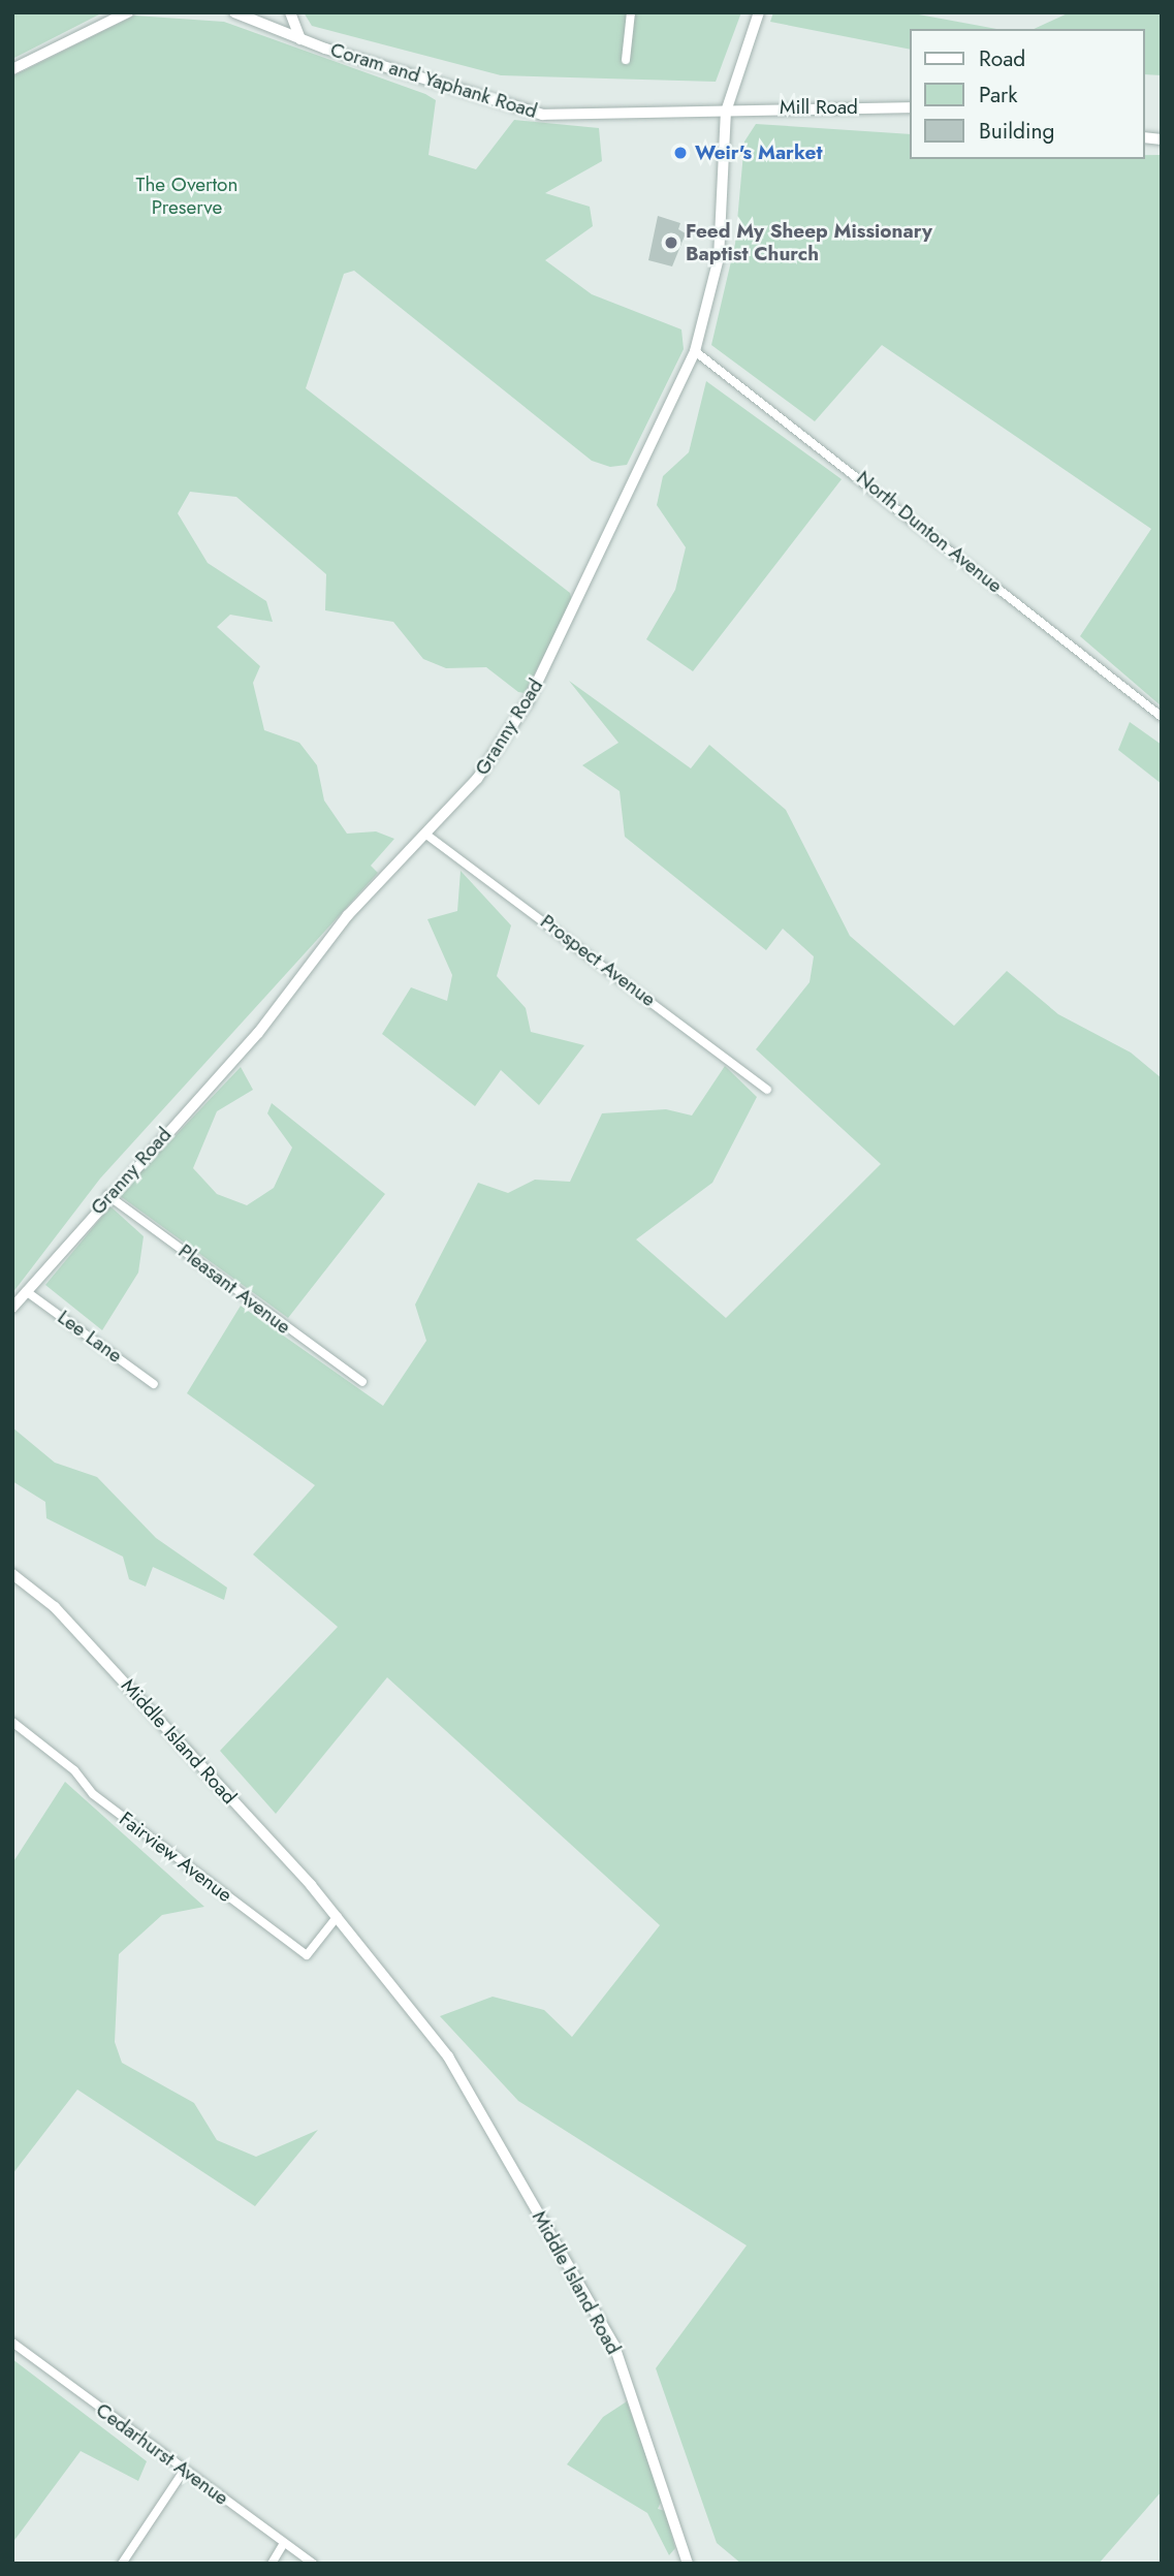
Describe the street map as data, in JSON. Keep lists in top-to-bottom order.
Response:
{
  "streets": {
    "street": [
      "Coram and Yaphank Road",
      "Mill Road",
      "North Dunton Avenue",
      "Granny Road",
      "Prospect Avenue",
      "Pleasant Avenue",
      "Lee Lane",
      "Middle Island Road",
      "Fairview Avenue",
      "Cedarhurst Avenue"
    ]
  },
  "crossings": [
    ["Coram and Yaphank Road", "Mill Road"],
    ["Coram and Yaphank Road", "Granny Road"],
    ["Mill Road", "Granny Road"],
    ["North Dunton Avenue", "Granny Road"],
    ["Granny Road", "Prospect Avenue"],
    ["Granny Road", "Pleasant Avenue"],
    ["Granny Road", "Lee Lane"],
    ["Middle Island Road", "Fairview Avenue"]
  ],
  "parks": ["The Overton Preserve"],
  "places": ["Weir's Market", "Feed My Sheep Missionary Baptist Church"],
  "legend": ["Road", "Park", "Building"]
}
